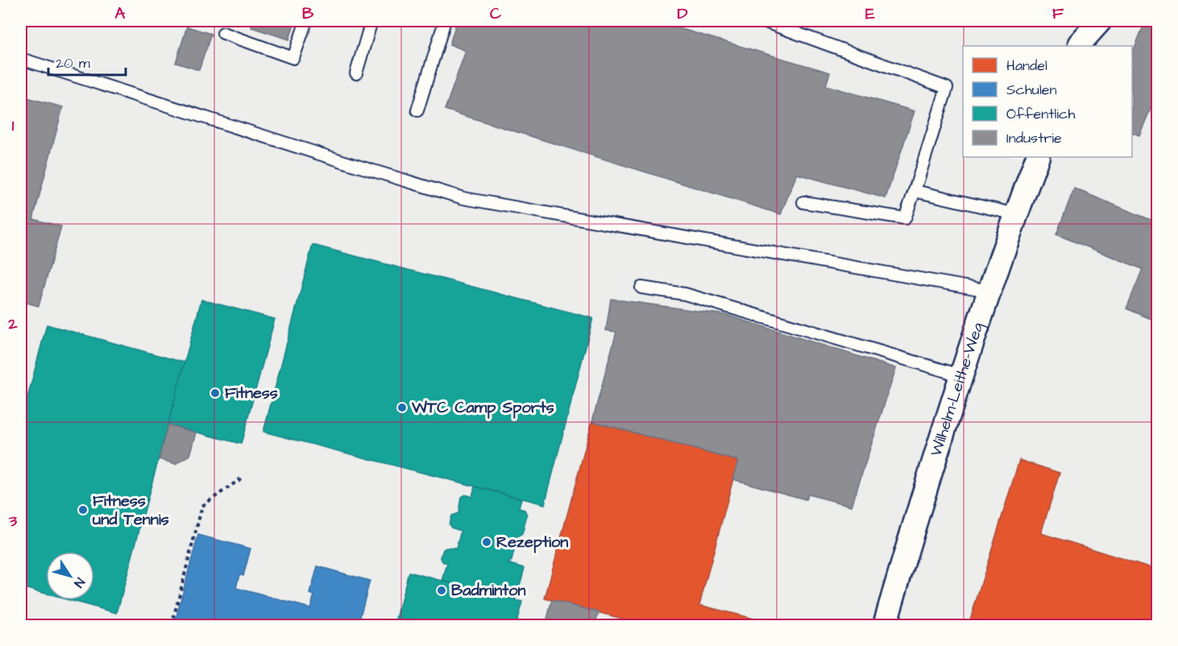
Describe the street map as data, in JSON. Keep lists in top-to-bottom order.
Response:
{
  "streets": {
    "street": ["Wilhelm-Leithe-Weg"]
  },
  "places": [
    "Fitness",
    "WTC Camp Sports",
    "Fitness und Tennis",
    "Rezeption",
    "Badminton"
  ],
  "legend": [
    "Handel",
    "Schulen",
    "Öffentlich",
    "Industrie"
  ],
  "scale_bar": "20 m",
  "north": "bottom right",
  "grid": {
    "columns": [
      "A",
      "B",
      "C",
      "D",
      "E",
      "F"
    ],
    "rows": ["1", "2", "3"]
  }
}
